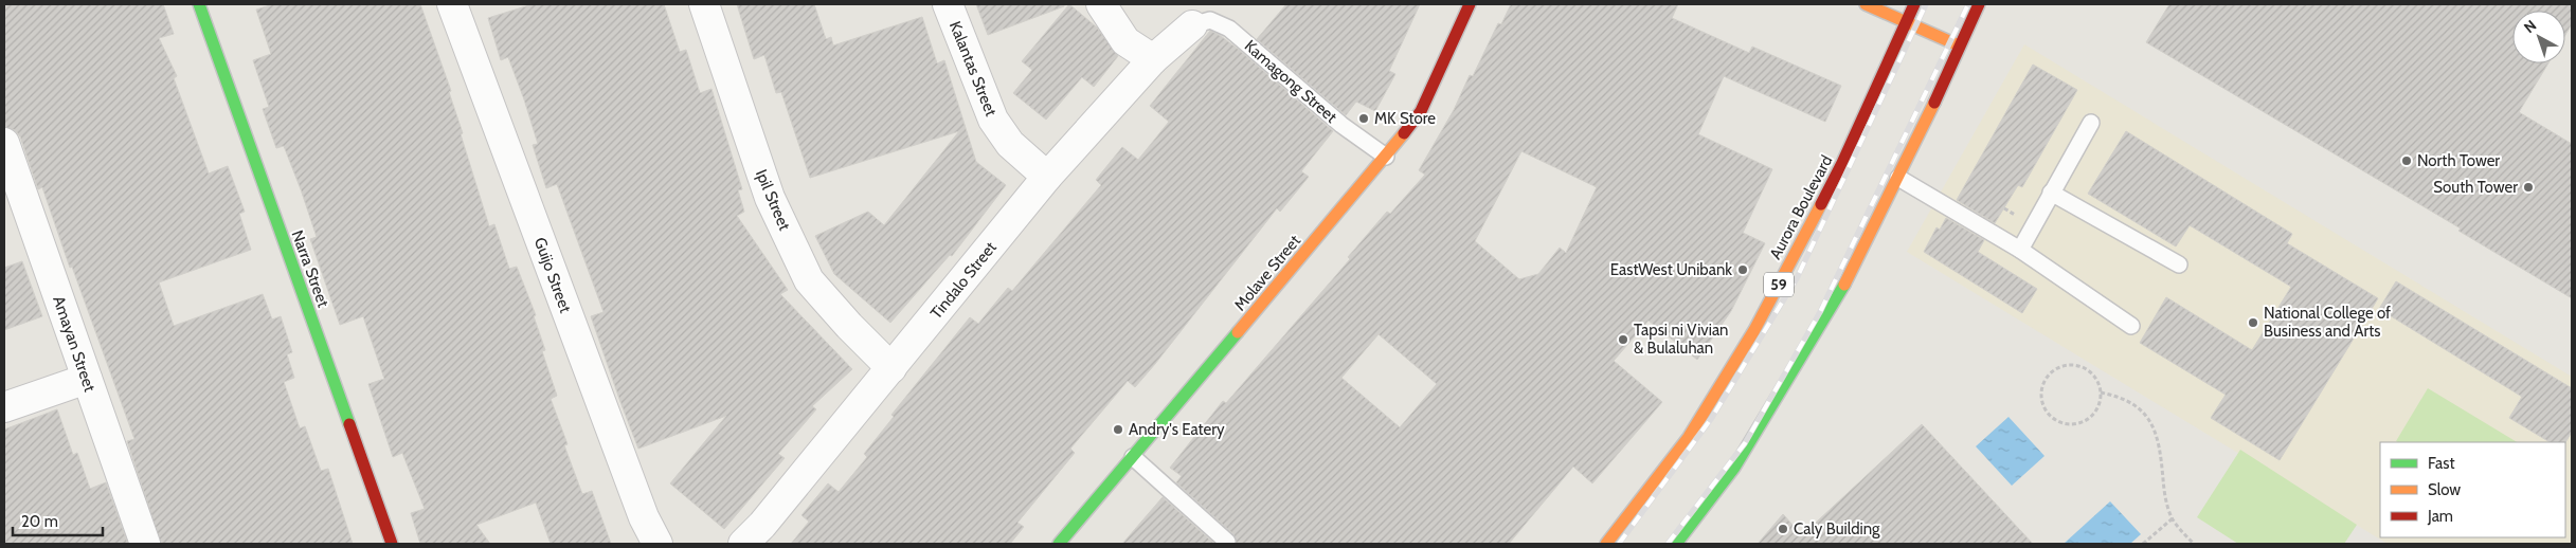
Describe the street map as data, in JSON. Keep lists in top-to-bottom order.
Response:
{
  "streets": {
    "street": [
      "Kalantas Street",
      "Ipil Street",
      "Aurora Boulevard",
      "Narra Street",
      "Molave Street",
      "Guijo Street",
      "Tindalo Street",
      "59",
      "Amayan Street"
    ],
    "lane": ["Kamagong Street"]
  },
  "crossings": [
    ["Kalantas Street", "Tindalo Street"],
    ["Kamagong Street", "Molave Street"],
    ["Kamagong Street", "Tindalo Street"],
    ["Ipil Street", "Tindalo Street"]
  ],
  "places": [
    "MK Store",
    "North Tower",
    "South Tower",
    "EastWest Unibank",
    "National College of Business and Arts",
    "Tapsi ni Vivian & Bulaluhan",
    "Andry's Eatery",
    "Caly Building"
  ],
  "legend": ["Fast", "Slow", "Jam"],
  "scale_bar": "20 m",
  "north": "top left"
}
